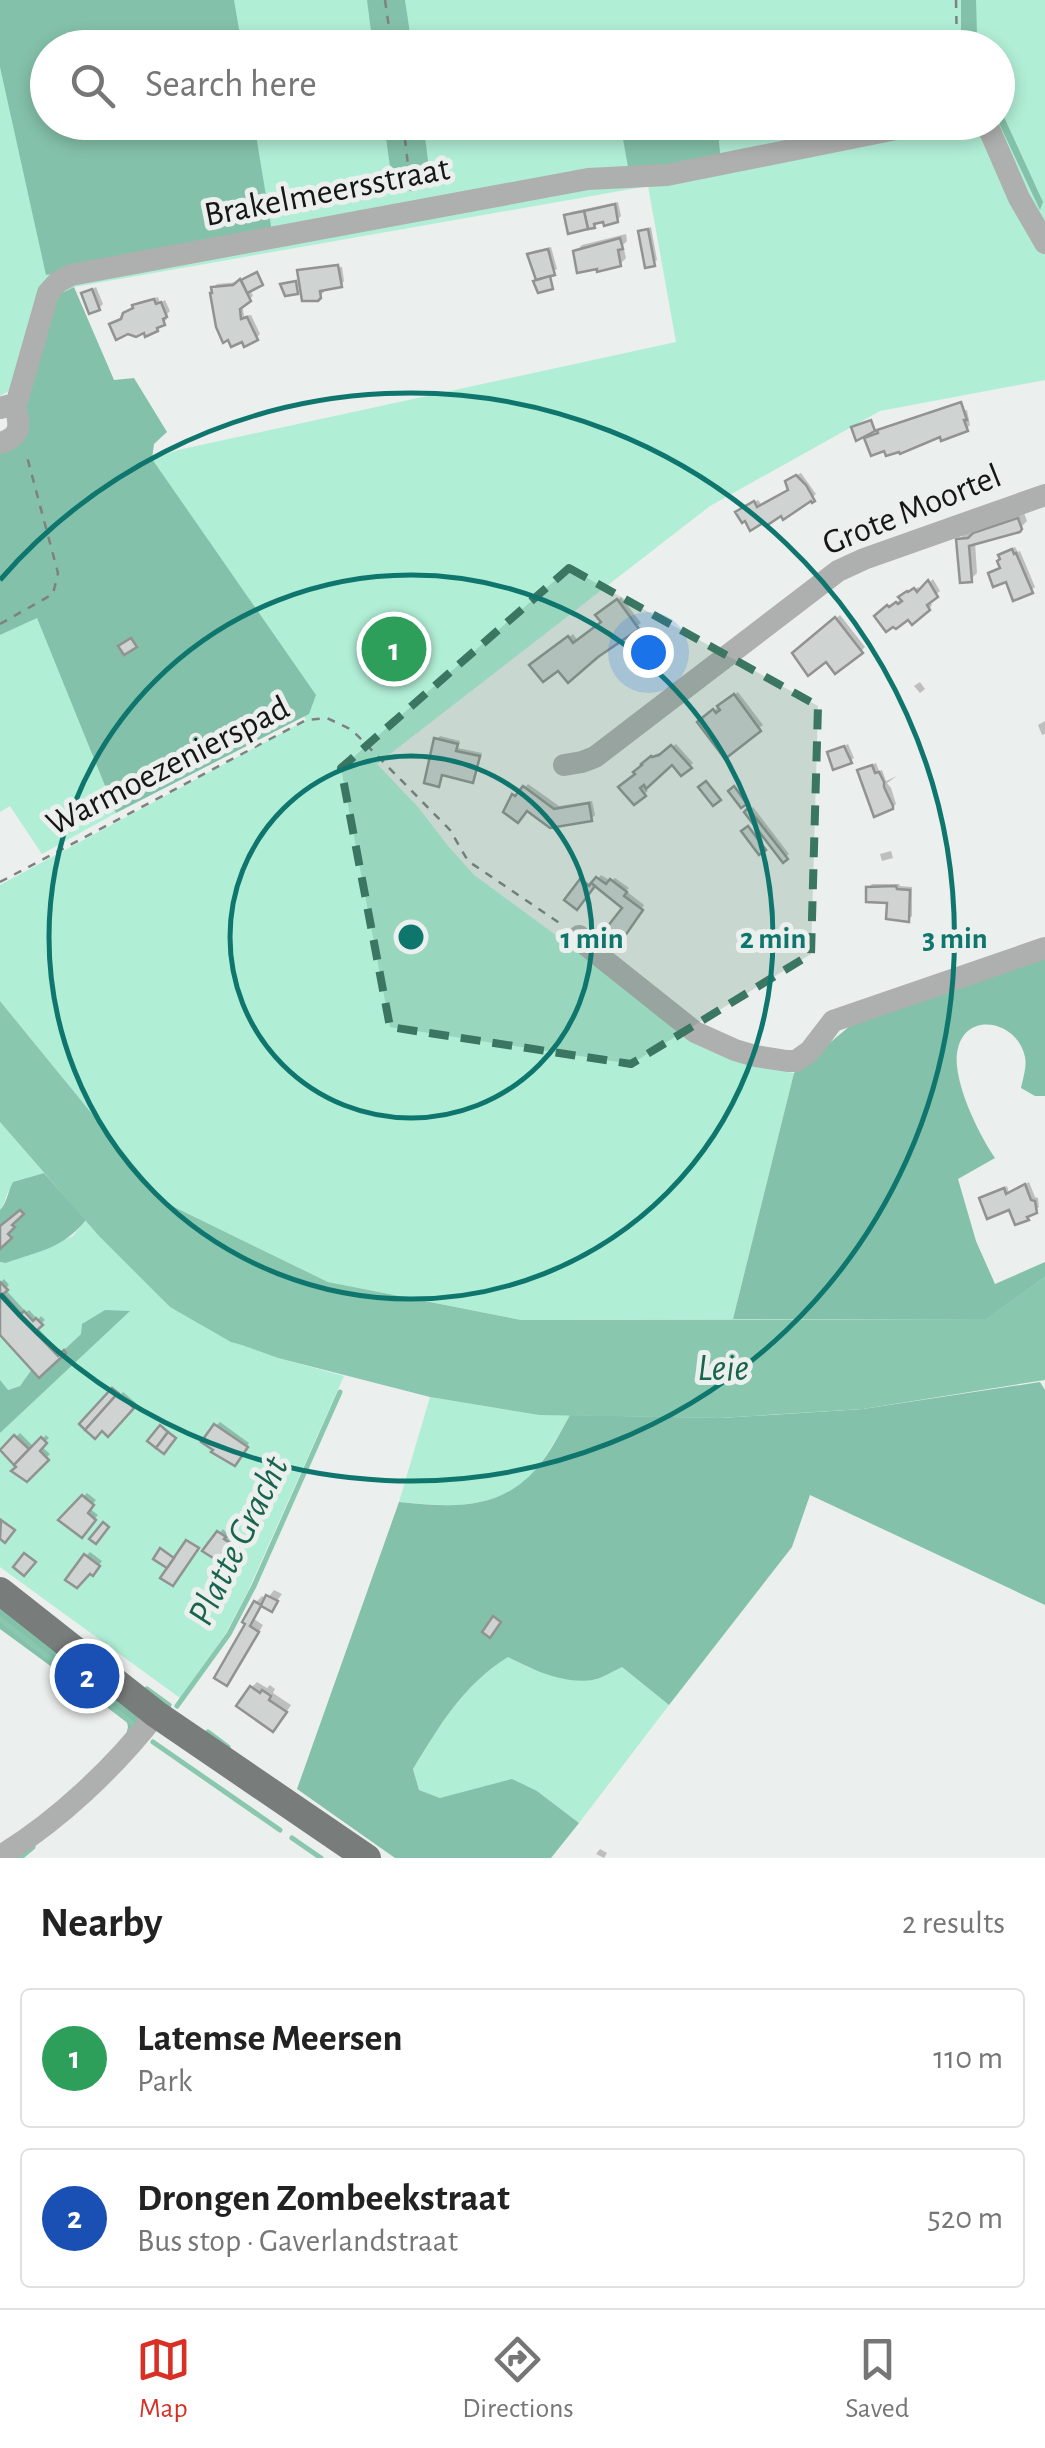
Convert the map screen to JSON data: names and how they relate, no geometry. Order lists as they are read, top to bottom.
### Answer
{
  "streets": {
    "street": ["Brakelmeersstraat", "Grote Moortel"],
    "path": ["Warmoezenierspad"]
  },
  "water": ["Leie", "Platte Gracht"],
  "page": {
    "search": "Search here",
    "pins": ["1", "2"],
    "heading": ["Nearby", "2 results"],
    "list": [
      {
        "mark": "1",
        "name": "Latemse Meersen",
        "note": "Park",
        "value": "110 m"
      },
      {
        "mark": "2",
        "name": "Drongen Zombeekstraat",
        "note": "Bus stop · Gaverlandstraat",
        "value": "520 m"
      }
    ],
    "nav": ["Map", "Directions", "Saved"]
  },
  "rings": ["1 min", "2 min", "3 min"]
}
